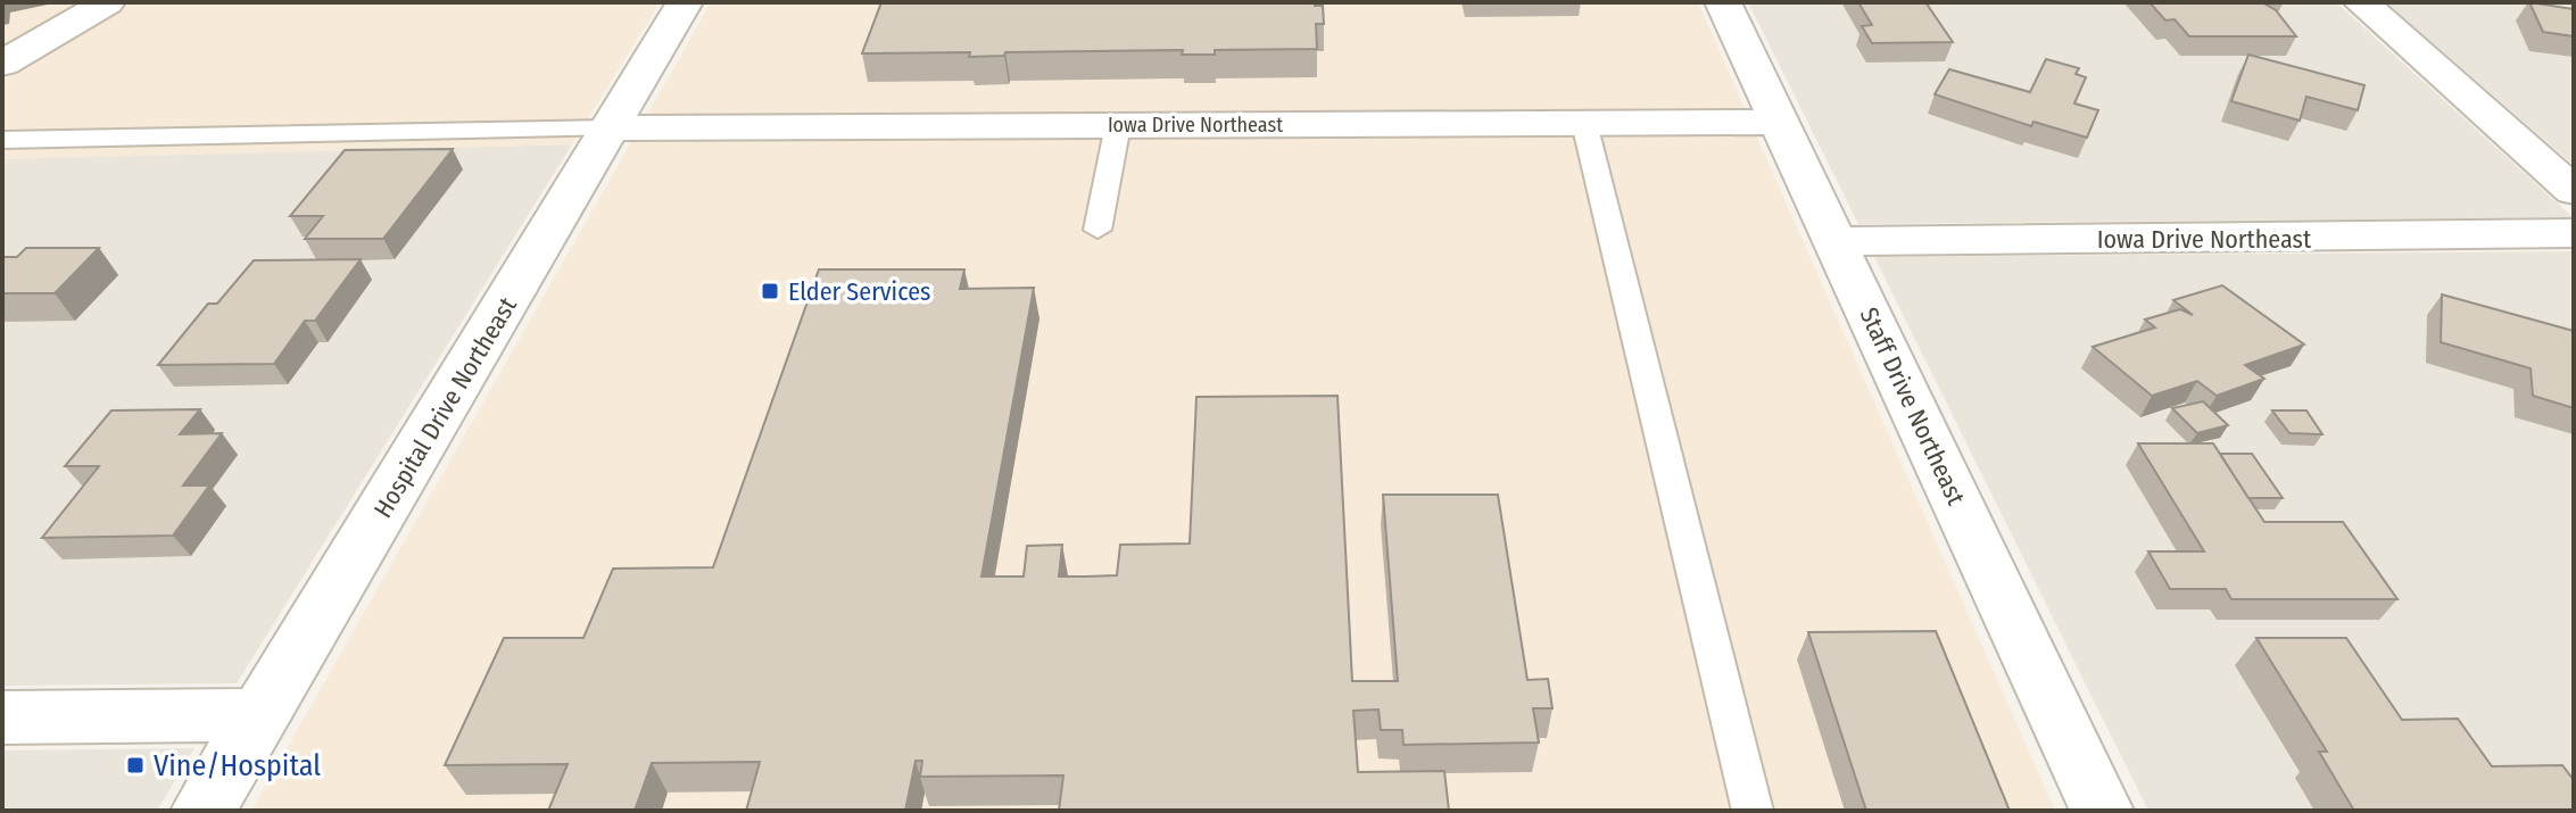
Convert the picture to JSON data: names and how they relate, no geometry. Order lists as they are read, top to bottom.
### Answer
{
  "streets": {
    "street": ["Iowa Drive Northeast", "Staff Drive Northeast", "Hospital Drive Northeast"]
  },
  "crossings": [
    ["Iowa Drive Northeast", "Staff Drive Northeast"],
    ["Iowa Drive Northeast", "Hospital Drive Northeast"]
  ],
  "places": {
    "transit": ["Elder Services", "Vine/Hospital"]
  }
}
